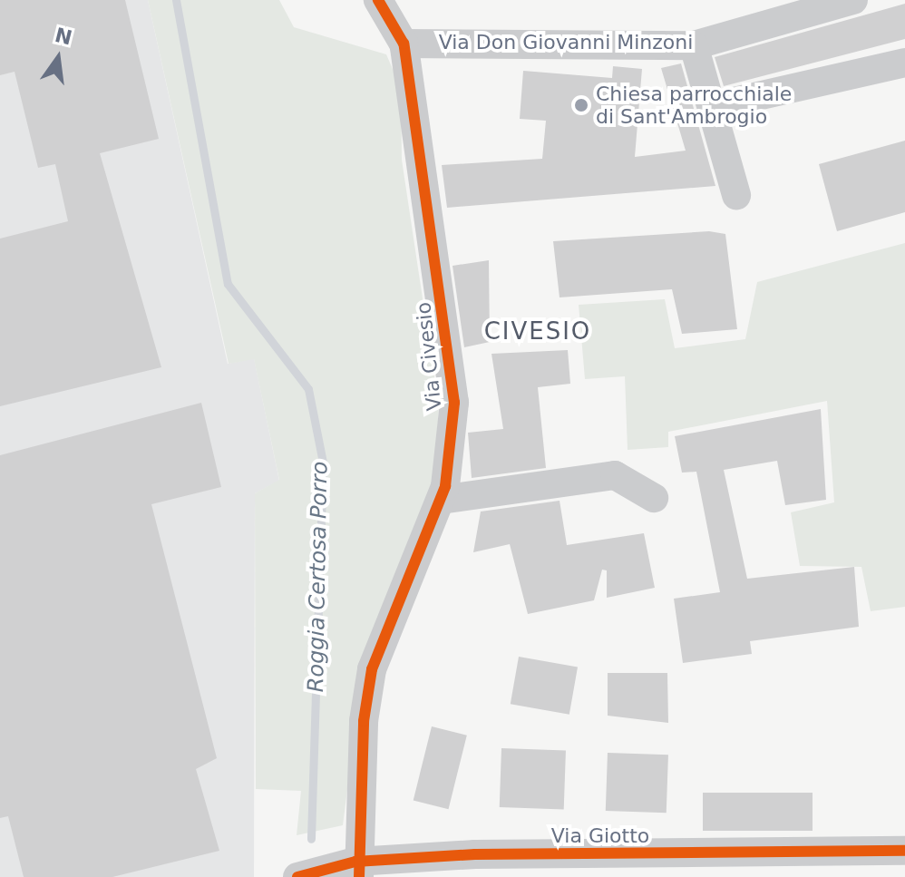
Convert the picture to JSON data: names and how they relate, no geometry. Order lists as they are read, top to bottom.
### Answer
{
  "streets": {
    "street": ["Via Don Giovanni Minzoni", "Via Civesio", "Via Giotto"]
  },
  "crossings": [
    ["Via Don Giovanni Minzoni", "Via Civesio"],
    ["Via Civesio", "Via Giotto"]
  ],
  "districts": ["CIVESIO"],
  "water": ["Roggia Certosa Porro"],
  "places": ["Chiesa parrocchiale di Sant'Ambrogio"],
  "north": "top"
}
